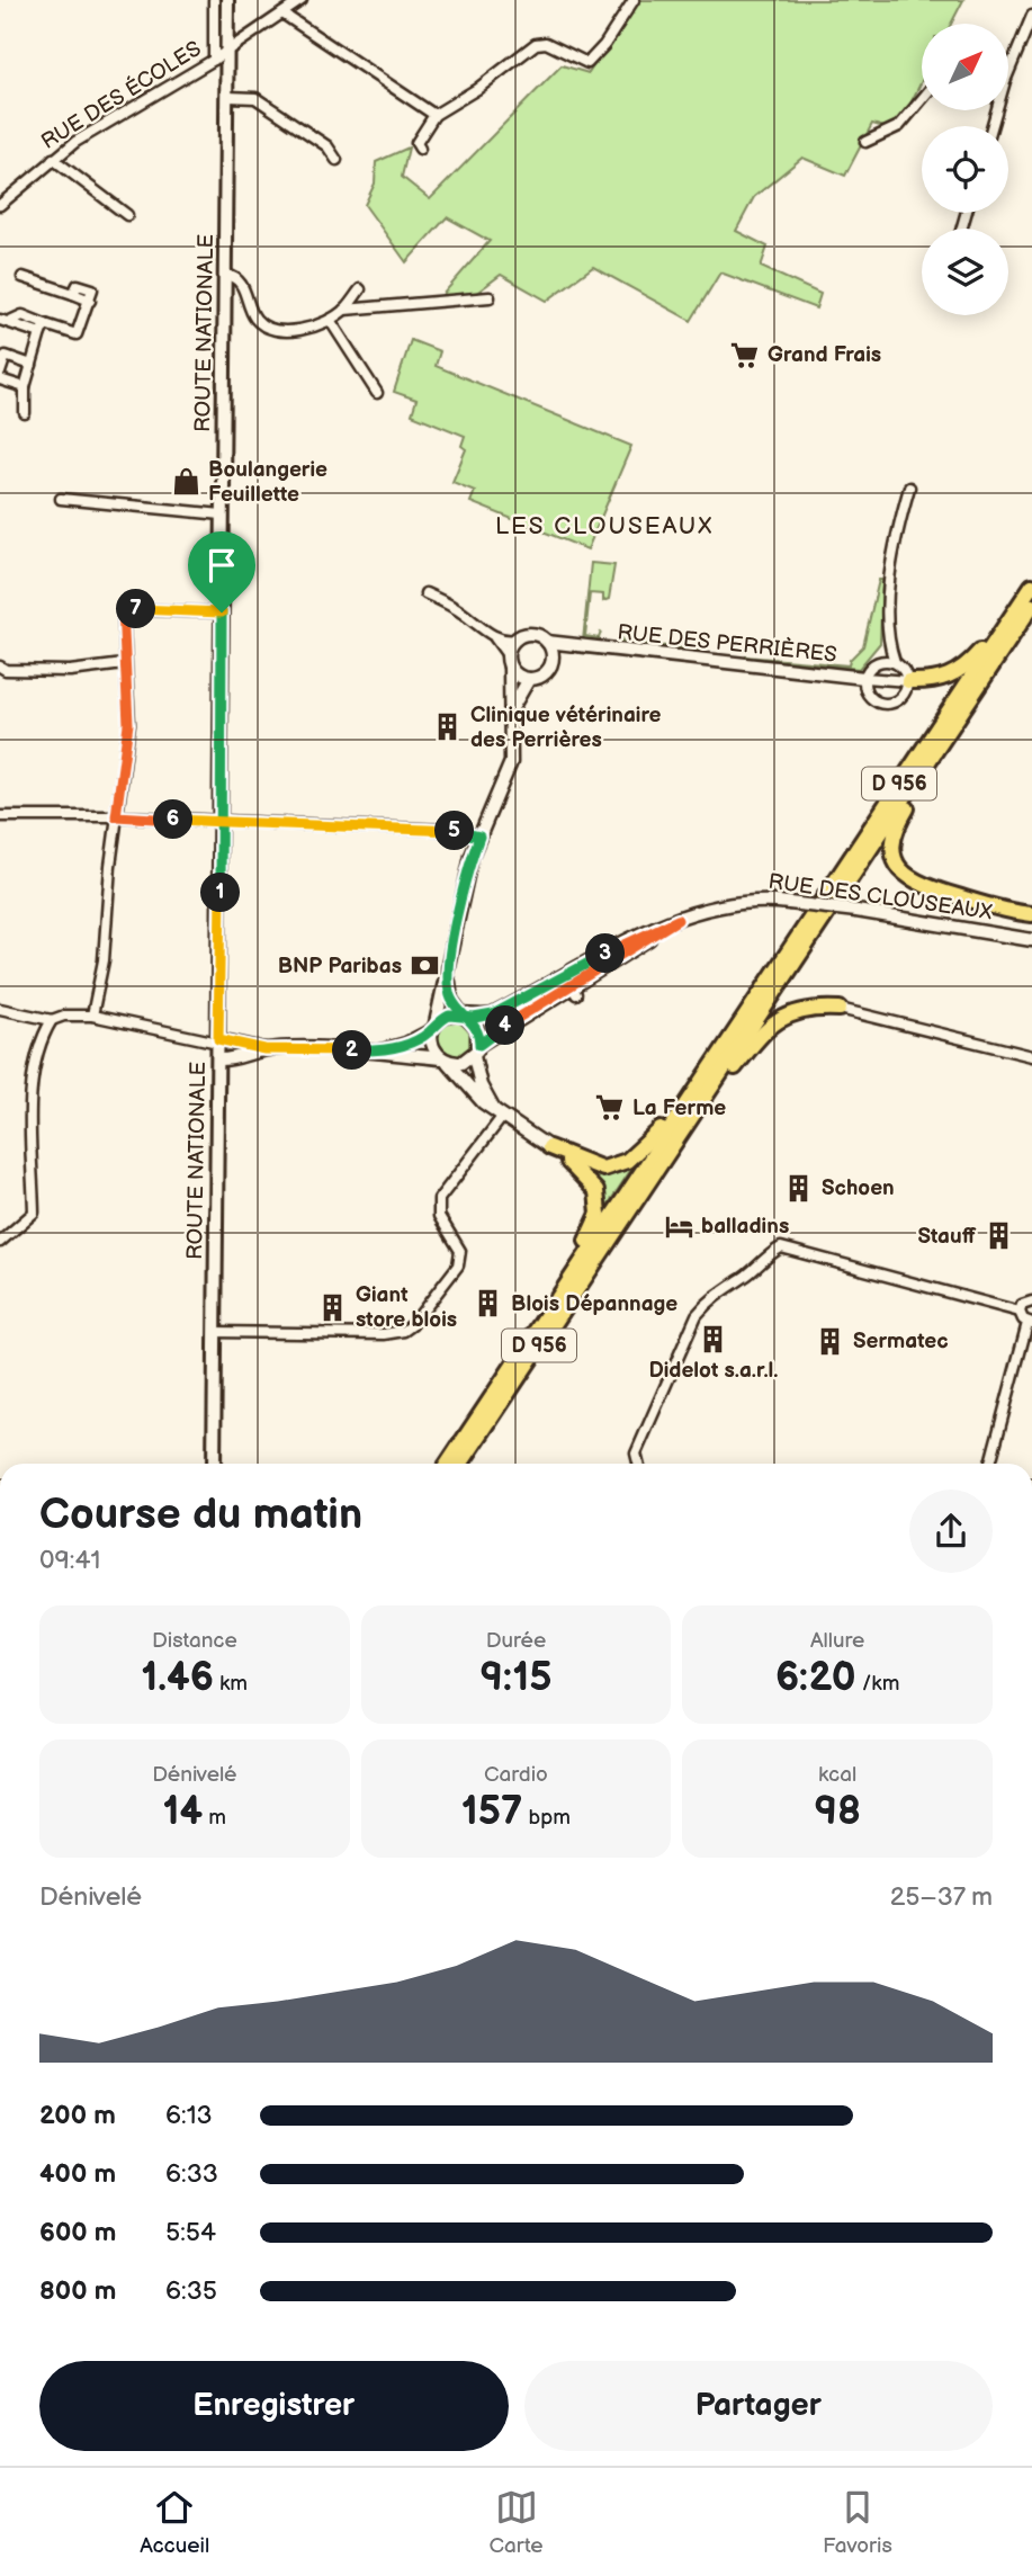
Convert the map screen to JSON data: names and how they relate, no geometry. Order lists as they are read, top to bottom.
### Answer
{
  "streets": {
    "highway": ["D 956"],
    "main road": ["ROUTE NATIONALE"],
    "street": ["RUE DES ÉCOLES", "RUE DES PERRIÈRES", "RUE DES CLOUSEAUX"]
  },
  "crossings": [
    ["RUE DES ÉCOLES", "ROUTE NATIONALE"]
  ],
  "districts": ["LES CLOUSEAUX"],
  "places": {
    "supermarket": ["Grand Frais", "La Ferme"],
    "shop": ["Boulangerie Feuillette"],
    "building": [
      "Clinique vétérinaire des Perrières",
      "Schoen",
      "Stauff",
      "Blois Dépannage",
      "Giant store blois",
      "Didelot s.a.r.l.",
      "Sermatec"
    ],
    "bank": ["BNP Paribas"],
    "hotel": ["balladins"]
  },
  "north": "top right",
  "page": {
    "pins": [
      "7",
      "6",
      "5",
      "1",
      "3",
      "4",
      "2"
    ],
    "heading": ["Course du matin", "09:41"],
    "stats": [
      ["Distance", "1.46 km"],
      ["Durée", "9:15"],
      ["Allure", "6:20 /km"],
      ["Dénivelé", "14 m"],
      ["Cardio", "157 bpm"],
      ["kcal", "98"]
    ],
    "chart": ["Dénivelé", "25–37 m"],
    "list": [
      {
        "name": "200 m",
        "note": "6:13"
      },
      {
        "name": "400 m",
        "note": "6:33"
      },
      {
        "name": "600 m",
        "note": "5:54"
      },
      {
        "name": "800 m",
        "note": "6:35"
      }
    ],
    "buttons": ["Enregistrer", "Partager"],
    "tabs": ["Accueil", "Carte", "Favoris"]
  }
}
